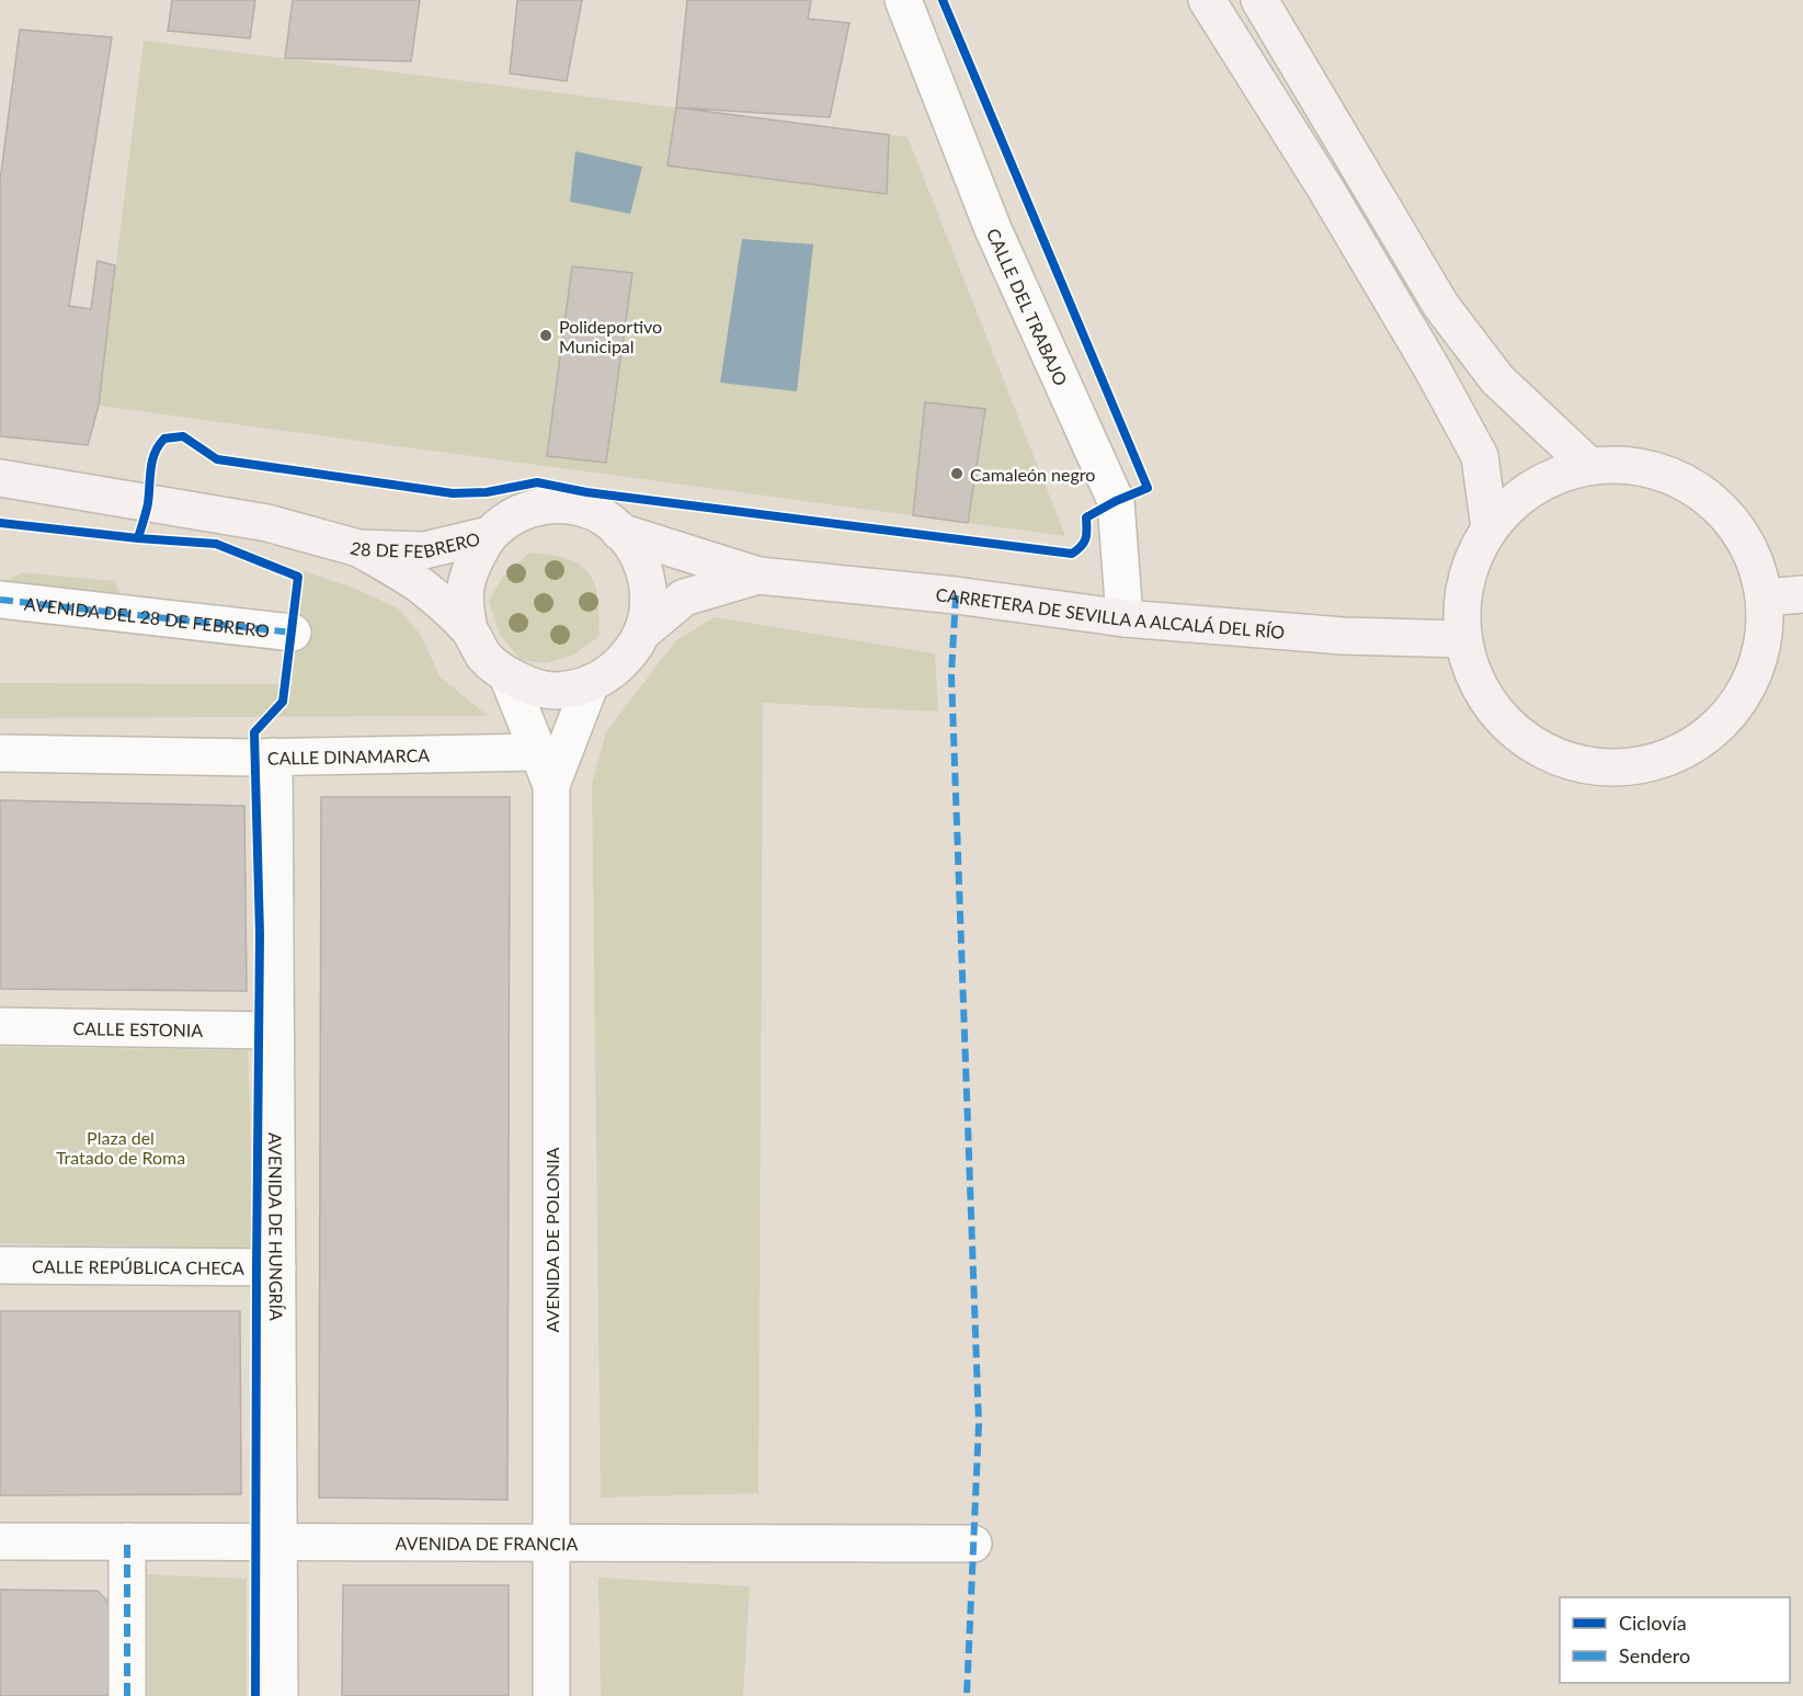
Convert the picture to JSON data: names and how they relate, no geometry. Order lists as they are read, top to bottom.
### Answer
{
  "streets": {
    "main road": ["28 DE FEBRERO", "CARRETERA DE SEVILLA A ALCALÁ DEL RÍO"],
    "street": [
      "CALLE DEL TRABAJO",
      "AVENIDA DEL 28 DE FEBRERO",
      "CALLE DINAMARCA",
      "CALLE ESTONIA",
      "AVENIDA DE HUNGRÍA",
      "AVENIDA DE POLONIA",
      "CALLE REPÚBLICA CHECA",
      "AVENIDA DE FRANCIA"
    ]
  },
  "crossings": [
    ["CALLE DEL TRABAJO", "CARRETERA DE SEVILLA A ALCALÁ DEL RÍO"],
    ["28 DE FEBRERO", "AVENIDA DE POLONIA"],
    ["CALLE DINAMARCA", "AVENIDA DE HUNGRÍA"],
    ["CALLE DINAMARCA", "AVENIDA DE POLONIA"],
    ["CALLE ESTONIA", "AVENIDA DE HUNGRÍA"],
    ["AVENIDA DE HUNGRÍA", "CALLE REPÚBLICA CHECA"],
    ["AVENIDA DE HUNGRÍA", "AVENIDA DE FRANCIA"],
    ["AVENIDA DE POLONIA", "AVENIDA DE FRANCIA"]
  ],
  "parks": ["Plaza del Tratado de Roma"],
  "places": ["Polideportivo Municipal", "Camaleón negro"],
  "legend": ["Ciclovía", "Sendero"]
}
